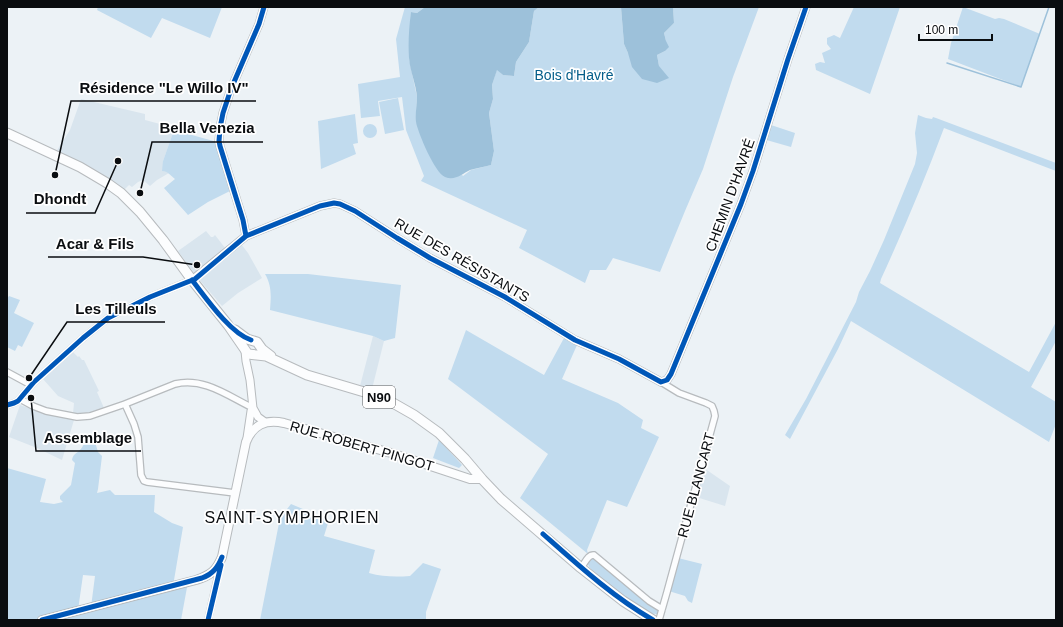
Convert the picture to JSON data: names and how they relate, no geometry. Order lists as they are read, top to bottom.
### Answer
{
  "streets": {
    "main road": ["N90", "RUE ROBERT PINGOT"],
    "street": ["CHEMIN D'HAVRÉ", "RUE DES RÉSISTANTS", "RUE BLANCART"]
  },
  "crossings": [
    ["CHEMIN D'HAVRÉ", "RUE DES RÉSISTANTS"],
    ["CHEMIN D'HAVRÉ", "RUE BLANCART"],
    ["RUE DES RÉSISTANTS", "N90"],
    ["RUE DES RÉSISTANTS", "RUE BLANCART"],
    ["N90", "RUE ROBERT PINGOT"]
  ],
  "districts": ["SAINT-SYMPHORIEN"],
  "parks": ["Bois d'Havré"],
  "places": [
    "Dhondt",
    "Résidence \"Le Willo IV\"",
    "Bella Venezia",
    "Acar & Fils",
    "Les Tilleuls",
    "Assemblage"
  ],
  "scale_bar": "100 m"
}
